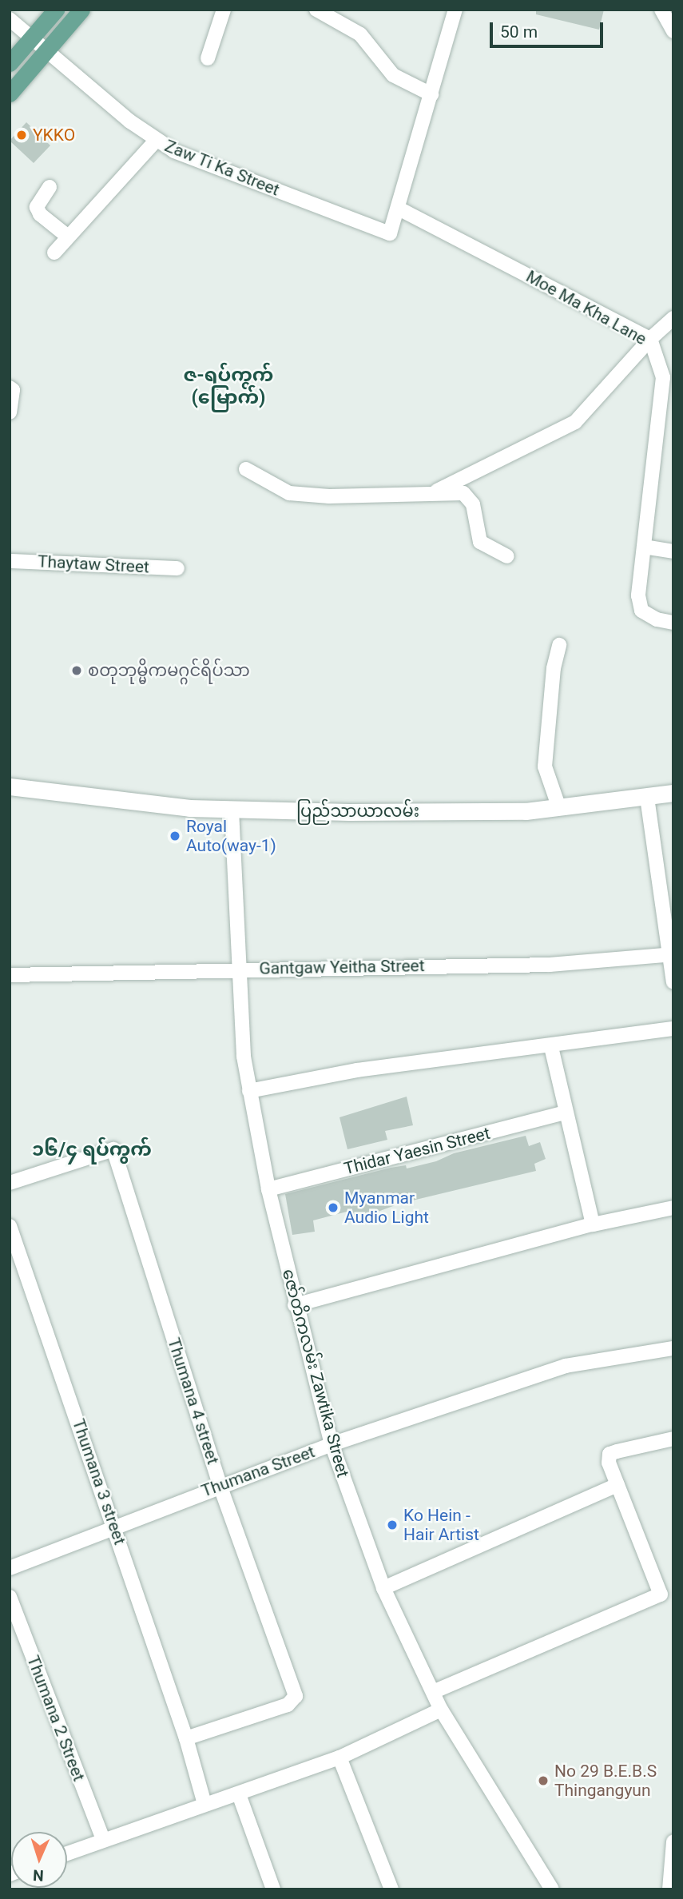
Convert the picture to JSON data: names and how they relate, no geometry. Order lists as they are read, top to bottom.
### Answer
{
  "streets": {
    "street": [
      "Zaw Ti Ka Street",
      "Moe Ma Kha Lane",
      "Thaytaw Street",
      "ပြည်သာယာလမ်း",
      "Gantgaw Yeitha Street",
      "Thidar Yaesin Street",
      "ဇော်တိကလမ်း Zawtika Street",
      "Thumana 4 street",
      "Thumana Street",
      "Thumana 3 street",
      "Thumana 2 Street"
    ]
  },
  "crossings": [
    ["Zaw Ti Ka Street", "Moe Ma Kha Lane"],
    ["ပြည်သာယာလမ်း", "ဇော်တိကလမ်း Zawtika Street"],
    ["Gantgaw Yeitha Street", "ဇော်တိကလမ်း Zawtika Street"],
    ["Thidar Yaesin Street", "ဇော်တိကလမ်း Zawtika Street"],
    ["ဇော်တိကလမ်း Zawtika Street", "Thumana Street"],
    ["Thumana 4 street", "Thumana Street"],
    ["Thumana 4 street", "Thumana 3 street"],
    ["Thumana Street", "Thumana 3 street"]
  ],
  "districts": ["ဇ-ရပ်ကွက် (မြောက်)", "၁၆/၄ ရပ်ကွက်"],
  "places": [
    "YKKO",
    "စတုဘုမ္မိကမဂ္ဂင်ရိပ်သာ",
    "Royal Auto(way-1)",
    "Myanmar Audio Light",
    "Ko Hein - Hair Artist",
    "No 29 B.E.B.S Thingangyun"
  ],
  "scale_bar": "50 m",
  "north": "bottom"
}
